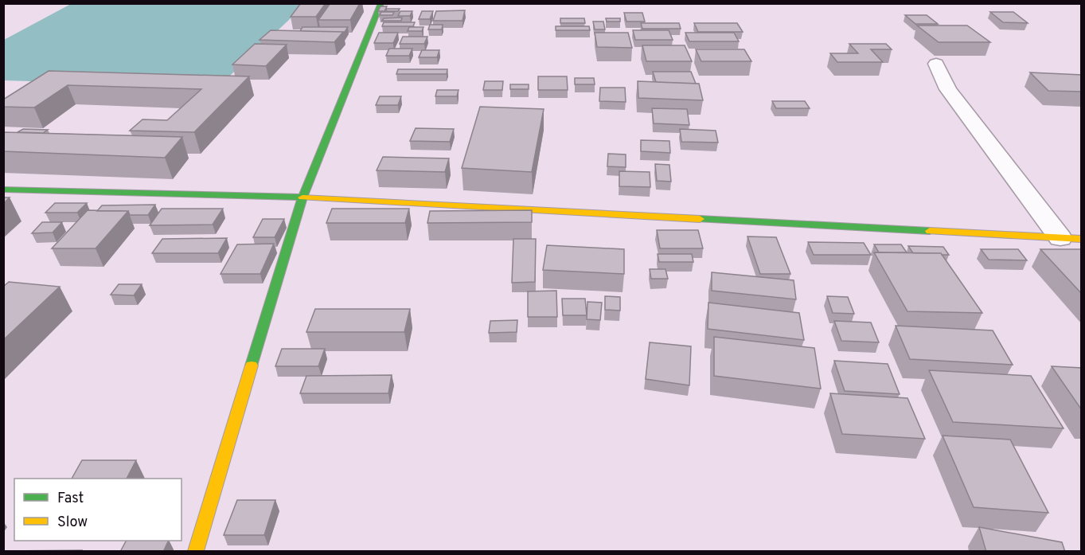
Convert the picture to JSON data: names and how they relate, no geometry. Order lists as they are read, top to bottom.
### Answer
{
  "legend": ["Fast", "Slow"]
}
